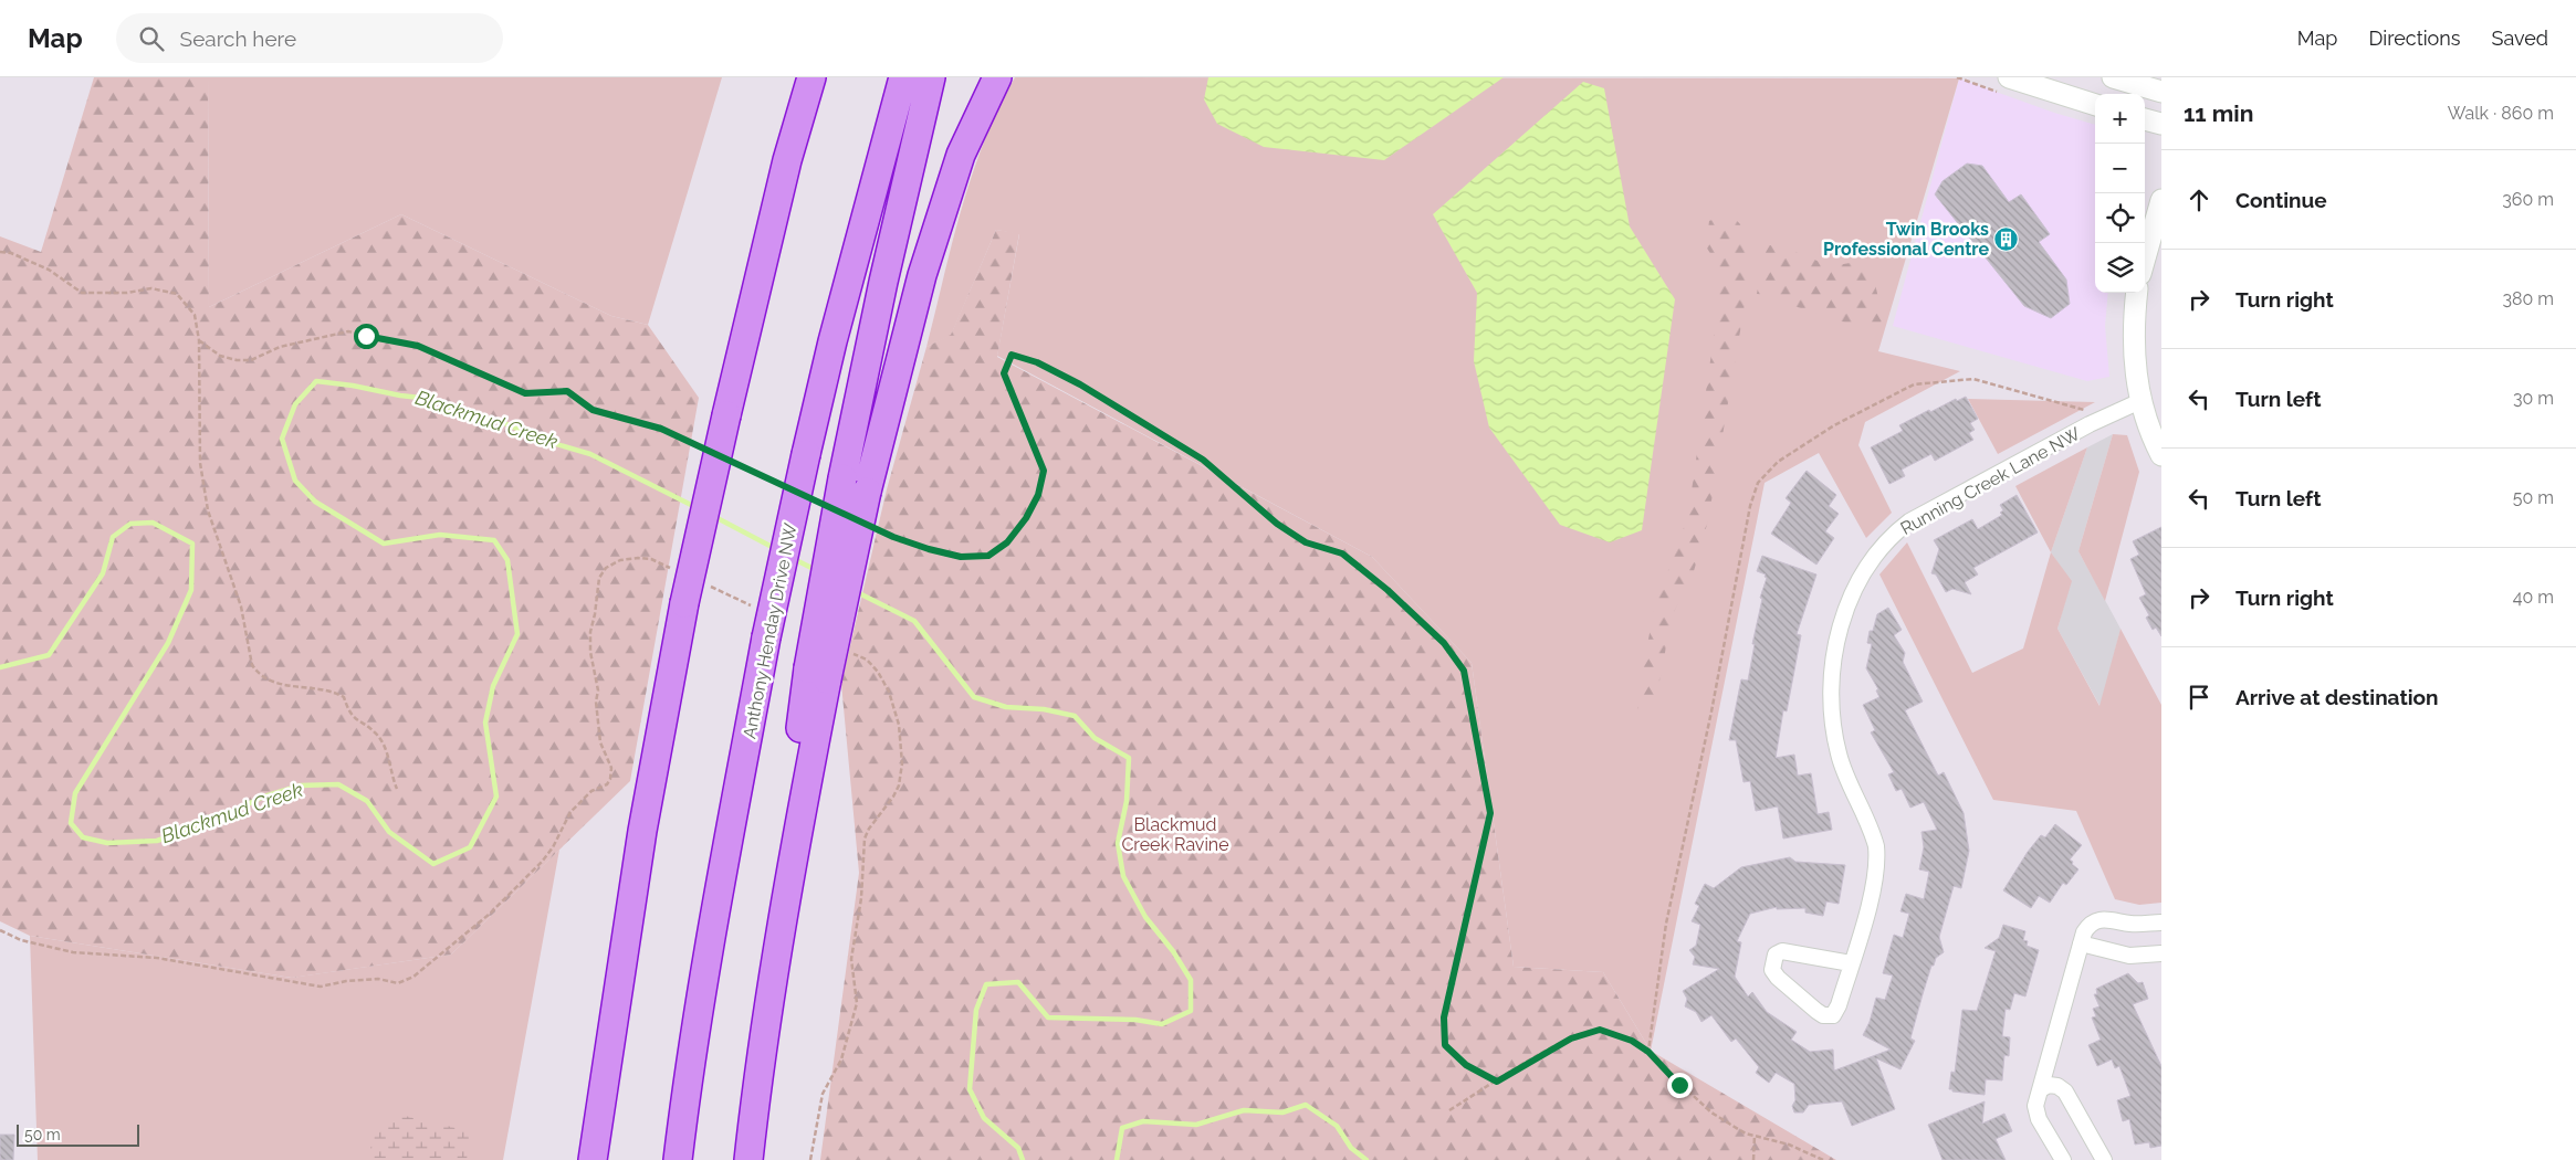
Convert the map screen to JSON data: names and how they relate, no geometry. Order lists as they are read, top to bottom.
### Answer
{
  "streets": {
    "highway": ["Anthony Henday Drive NW"],
    "street": ["Running Creek Lane NW"]
  },
  "water": ["Blackmud Creek"],
  "parks": ["Blackmud Creek Ravine"],
  "places": {
    "building": ["Twin Brooks Professional Centre"]
  },
  "scale_bar": "50 m",
  "page": {
    "header": "Map",
    "search": "Search here",
    "nav": ["Map", "Directions", "Saved"],
    "heading": ["11 min", "Walk · 860 m"],
    "map_buttons": ["+", "−"],
    "list": [
      ["Continue", "360 m"],
      ["Turn right", "380 m"],
      ["Turn left", "30 m"],
      ["Turn left", "50 m"],
      ["Turn right", "40 m"],
      "Arrive at destination"
    ],
    "scale": "50 m"
  }
}
